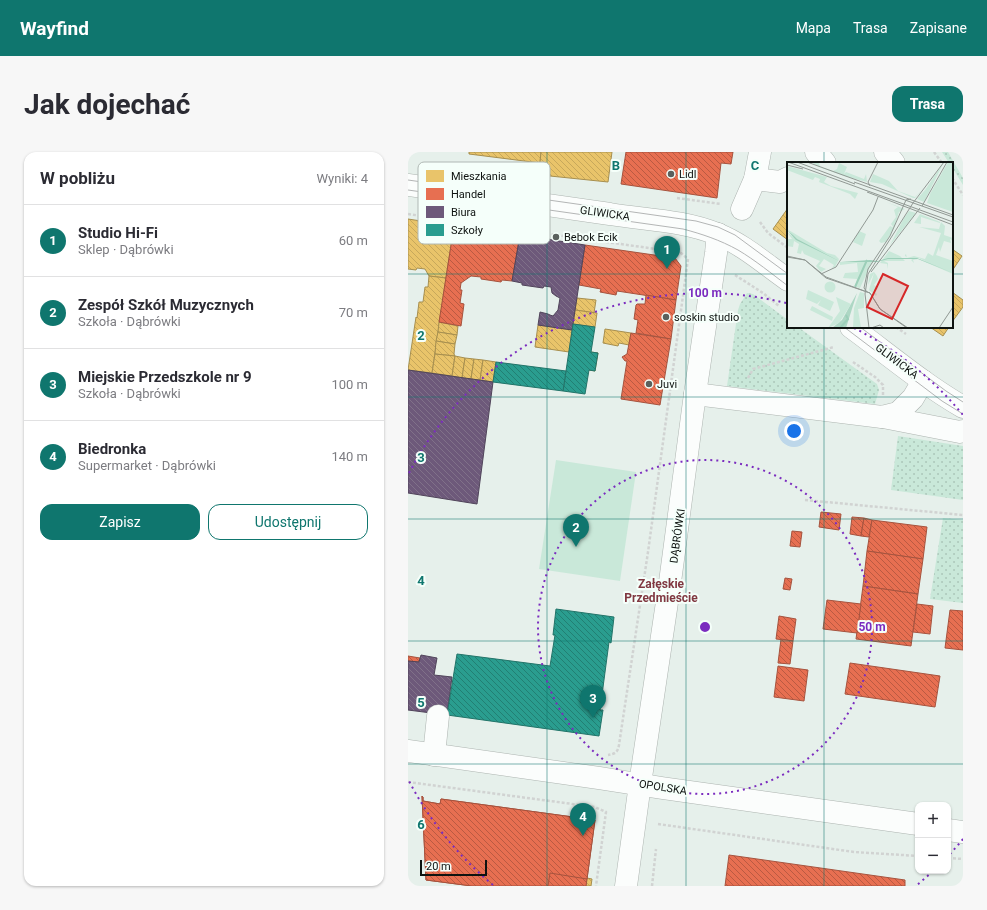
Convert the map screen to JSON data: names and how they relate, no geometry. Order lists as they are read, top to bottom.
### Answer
{
  "streets": {
    "street": ["GLIWICKA", "DĄBRÓWKI", "OPOLSKA"]
  },
  "crossings": [
    ["GLIWICKA", "DĄBRÓWKI"],
    ["DĄBRÓWKI", "OPOLSKA"]
  ],
  "districts": ["Załęskie Przedmieście"],
  "places": [
    "Lidl",
    "Bebok Ecik",
    "soskin studio",
    "Juvi"
  ],
  "legend": [
    "Mieszkania",
    "Handel",
    "Biura",
    "Szkoły"
  ],
  "scale_bar": "20 m",
  "page": {
    "header": "Wayfind",
    "nav": ["Mapa", "Trasa", "Zapisane"],
    "buttons": [
      "Trasa",
      ["Zapisz", "Udostępnij"]
    ],
    "title": "Jak dojechać",
    "heading": ["W pobliżu", "Wyniki: 4"],
    "list": [
      {
        "mark": "1",
        "name": "Studio Hi-Fi",
        "note": "Sklep · Dąbrówki",
        "value": "60 m"
      },
      {
        "mark": "2",
        "name": "Zespół Szkół Muzycznych",
        "note": "Szkoła · Dąbrówki",
        "value": "70 m"
      },
      {
        "mark": "3",
        "name": "Miejskie Przedszkole nr 9",
        "note": "Szkoła · Dąbrówki",
        "value": "100 m"
      },
      {
        "mark": "4",
        "name": "Biedronka",
        "note": "Supermarket · Dąbrówki",
        "value": "140 m"
      }
    ],
    "pins": [
      "1",
      "2",
      "3",
      "4"
    ],
    "map_buttons": ["+", "−"],
    "scale": "20 m"
  },
  "grid": {
    "columns": ["B", "C"],
    "rows": [
      "2",
      "3",
      "4",
      "5",
      "6"
    ]
  },
  "rings": ["100 m", "50 m"]
}
